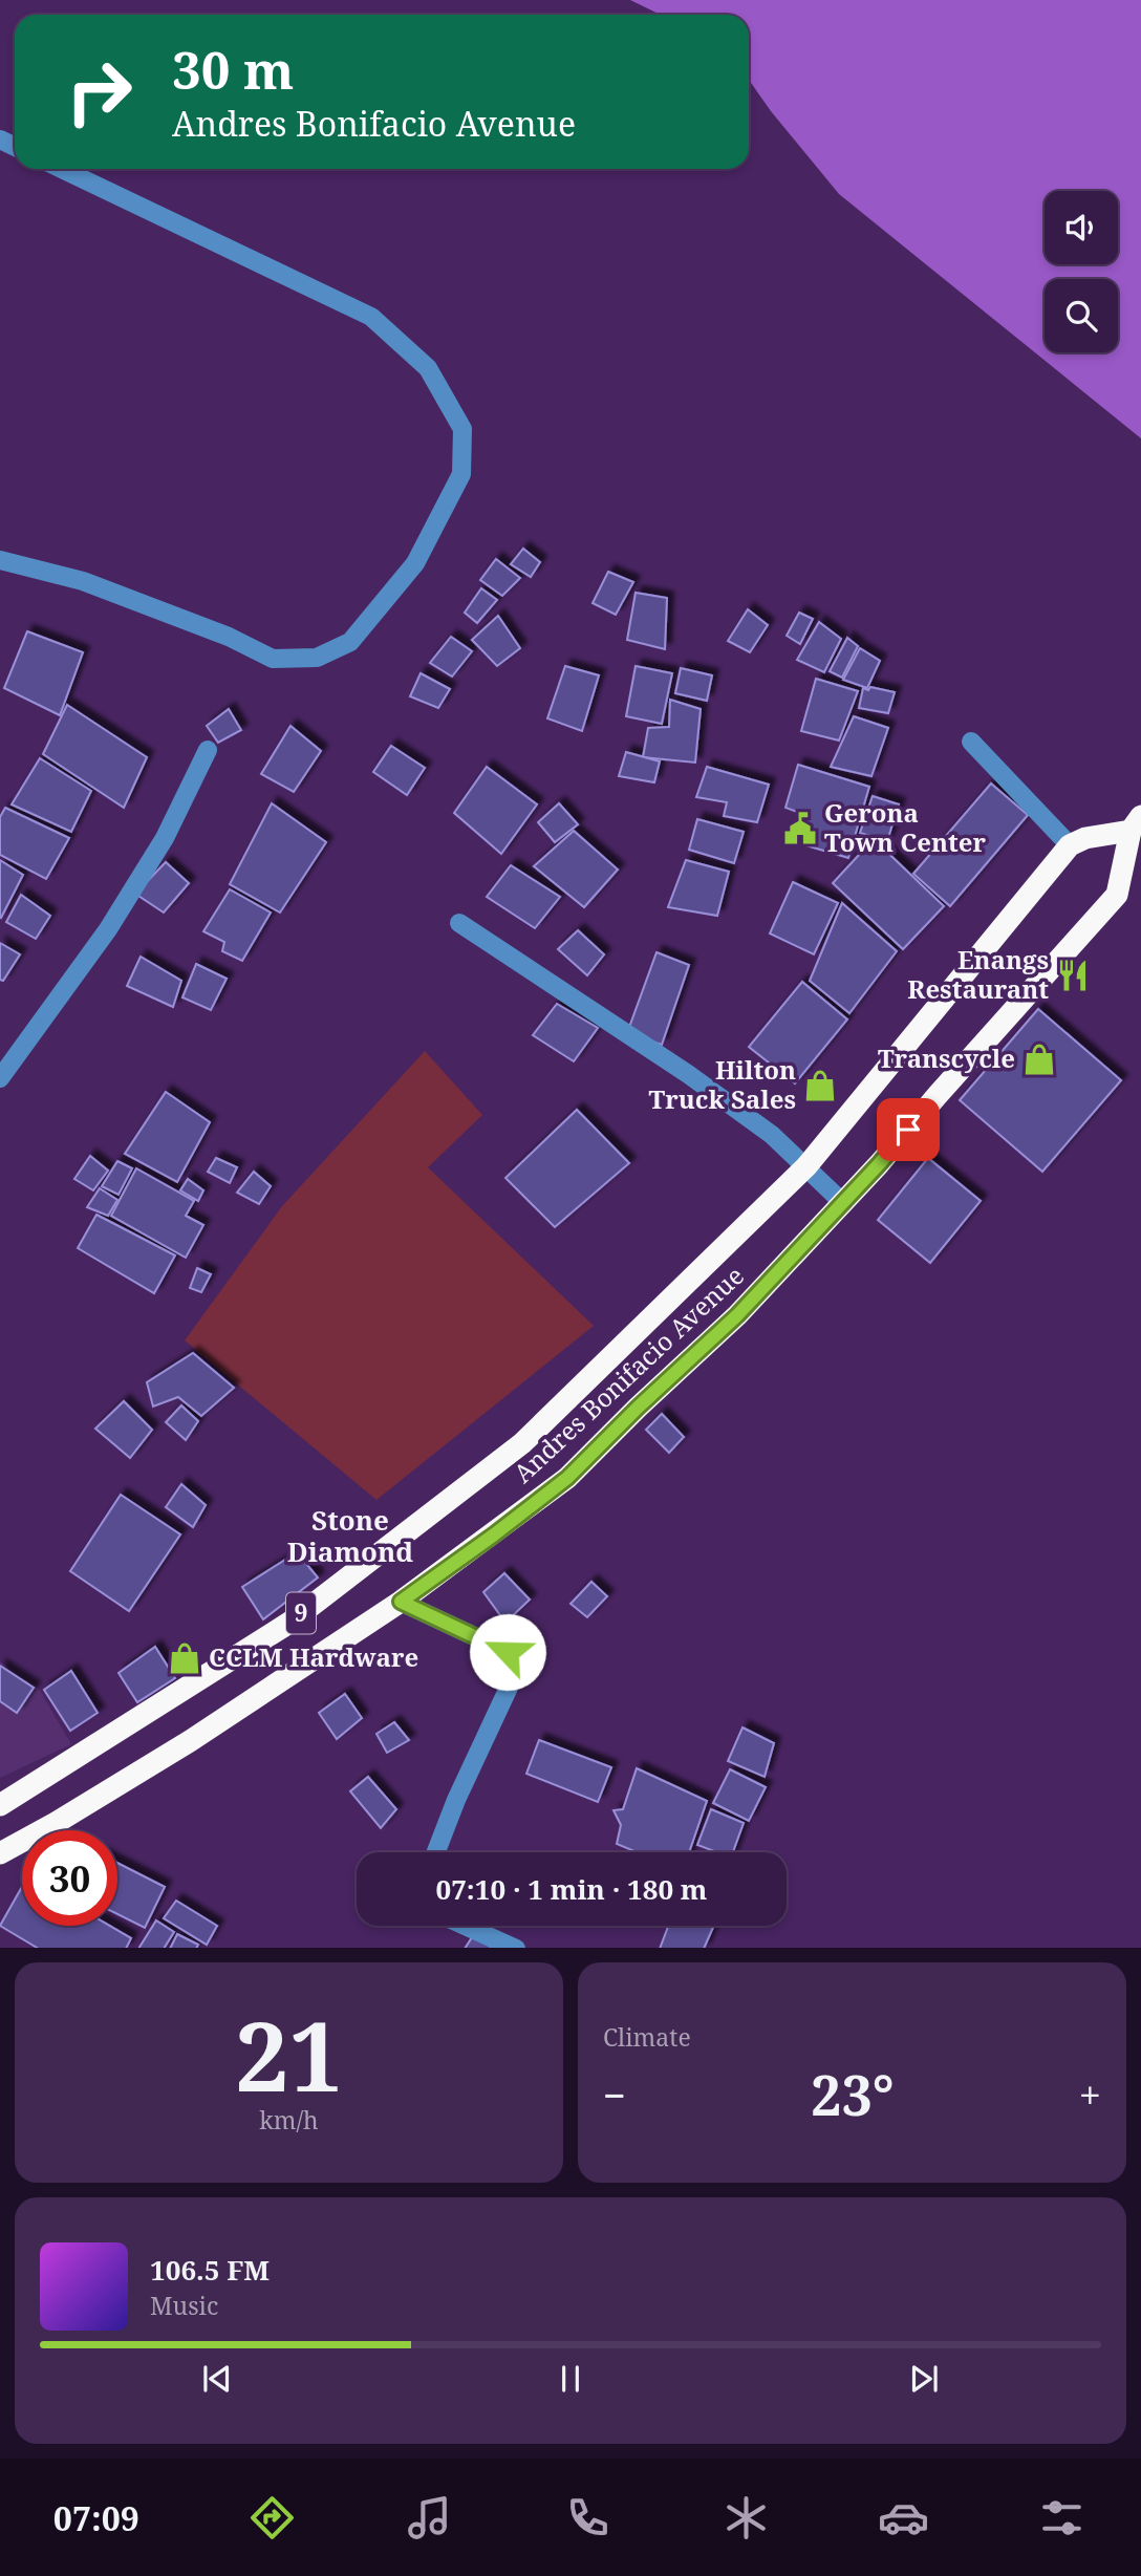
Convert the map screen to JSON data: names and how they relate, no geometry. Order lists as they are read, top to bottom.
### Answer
{
  "streets": {
    "highway": ["Andres Bonifacio Avenue", "9"]
  },
  "districts": ["Stone Diamond"],
  "places": {
    "public building": ["Gerona Town Center"],
    "restaurant": ["Enangs Restaurant"],
    "shop": ["Transcycle", "Hilton Truck Sales", "CCLM Hardware"]
  },
  "page": {
    "turn": ["30 m", "Andres Bonifacio Avenue"],
    "limit": "30",
    "trip": "07:10 · 1 min · 180 m",
    "tile": [
      ["21", "km/h"],
      "Climate"
    ],
    "heat": ["−", "23°", "+"],
    "song": ["106.5 FM", "Music"],
    "tabs": "07:09"
  }
}
